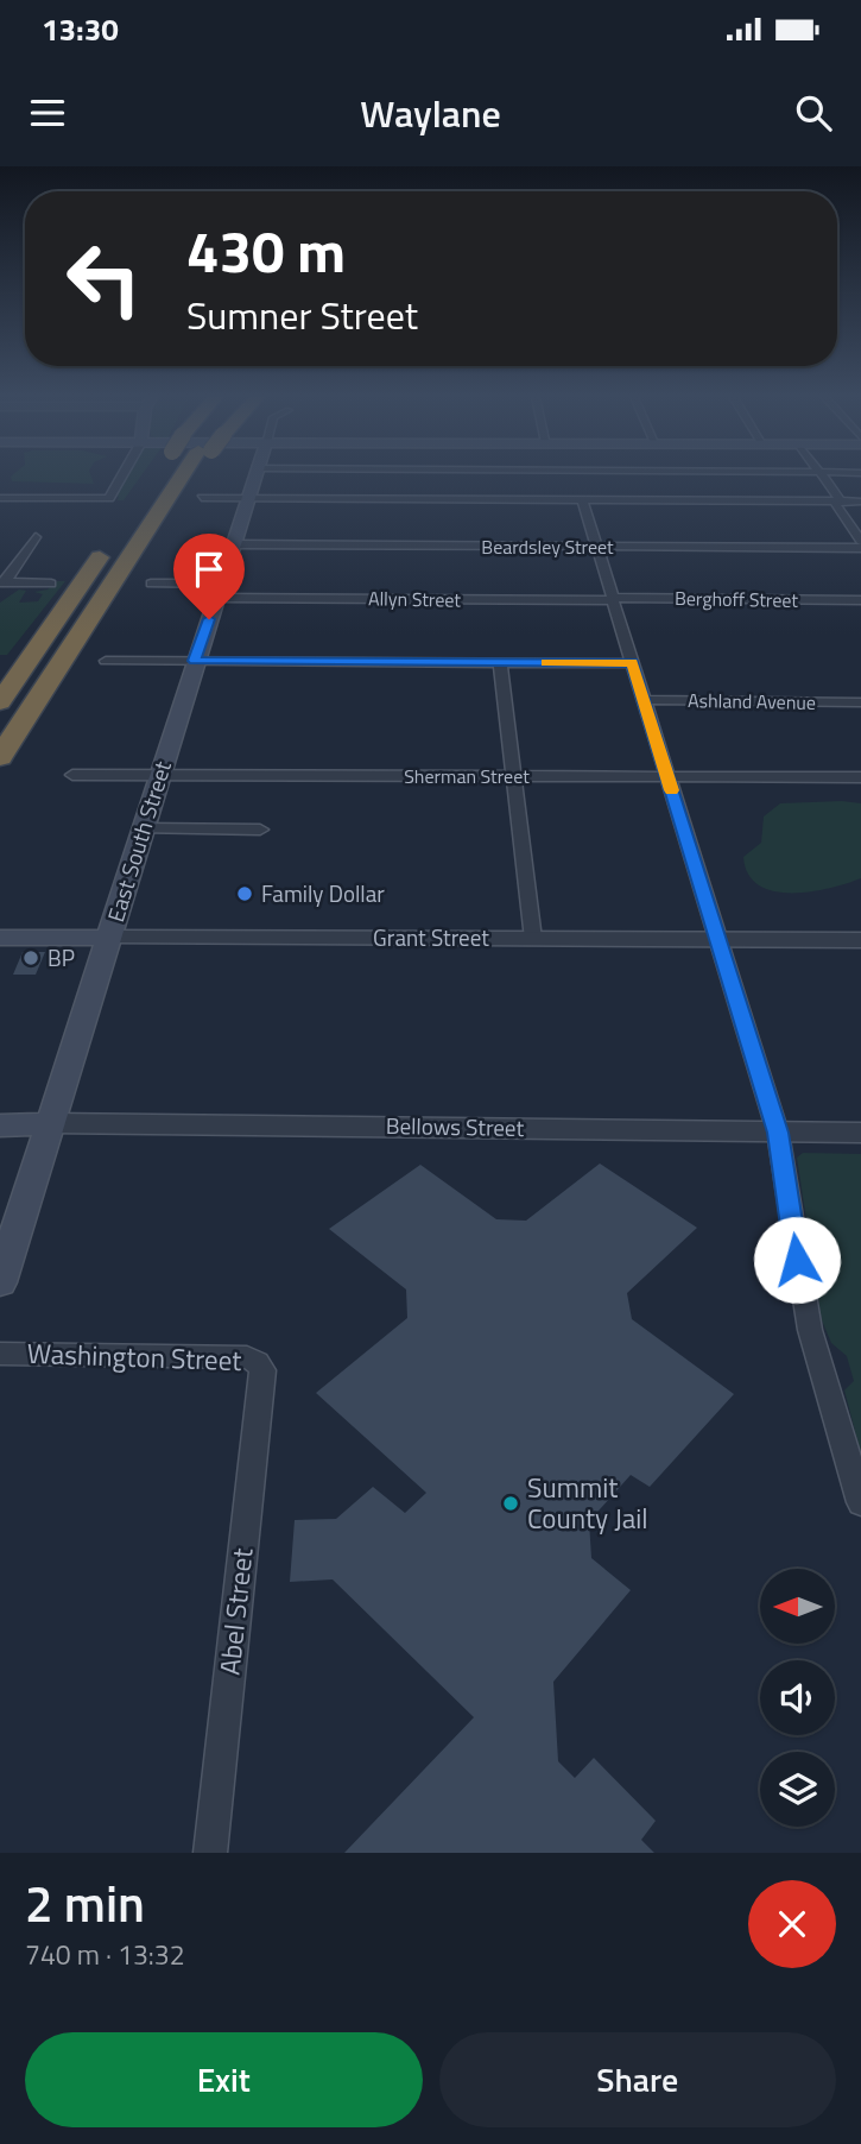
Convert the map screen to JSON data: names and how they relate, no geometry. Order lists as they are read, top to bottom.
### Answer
{
  "streets": {
    "main road": ["East South Street", "Grant Street"],
    "street": [
      "Beardsley Street",
      "Allyn Street",
      "Berghoff Street",
      "Ashland Avenue",
      "Sherman Street",
      "Bellows Street",
      "Washington Street",
      "Abel Street"
    ]
  },
  "crossings": [
    ["Beardsley Street", "East South Street"],
    ["Allyn Street", "Berghoff Street"],
    ["Allyn Street", "East South Street"],
    ["Sherman Street", "East South Street"],
    ["East South Street", "Grant Street"],
    ["East South Street", "Bellows Street"],
    ["Washington Street", "Abel Street"]
  ],
  "places": ["Family Dollar", "BP", "Summit County Jail"],
  "north": "left",
  "page": {
    "status": "13:30",
    "header": "Waylane",
    "turn": ["430 m", "Sumner Street"],
    "heading": ["2 min", "740 m · 13:32"],
    "buttons": ["Exit", "Share"]
  }
}
